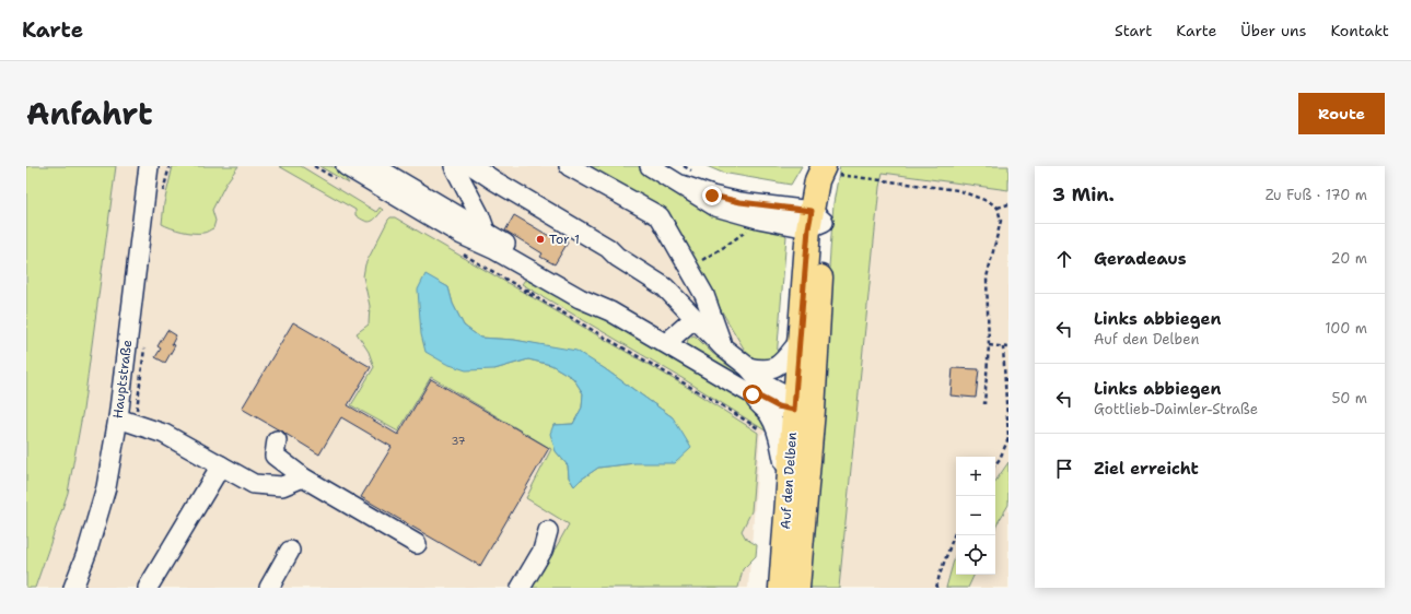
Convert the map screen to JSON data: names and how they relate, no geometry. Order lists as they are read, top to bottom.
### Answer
{
  "streets": {
    "main road": ["Auf den Delben"],
    "street": ["Hauptstraße"]
  },
  "places": ["Tor 1"],
  "house_numbers": ["37"],
  "page": {
    "header": "Karte",
    "nav": [
      "Start",
      "Karte",
      "Über uns",
      "Kontakt"
    ],
    "title": "Anfahrt",
    "buttons": "Route",
    "heading": ["3 Min.", "Zu Fuß · 170 m"],
    "list": [
      ["Geradeaus", "20 m"],
      ["Links abbiegen", "Auf den Delben", "100 m"],
      ["Links abbiegen", "Gottlieb-Daimler-Straße", "50 m"],
      "Ziel erreicht"
    ],
    "map_buttons": ["+", "−"]
  }
}
